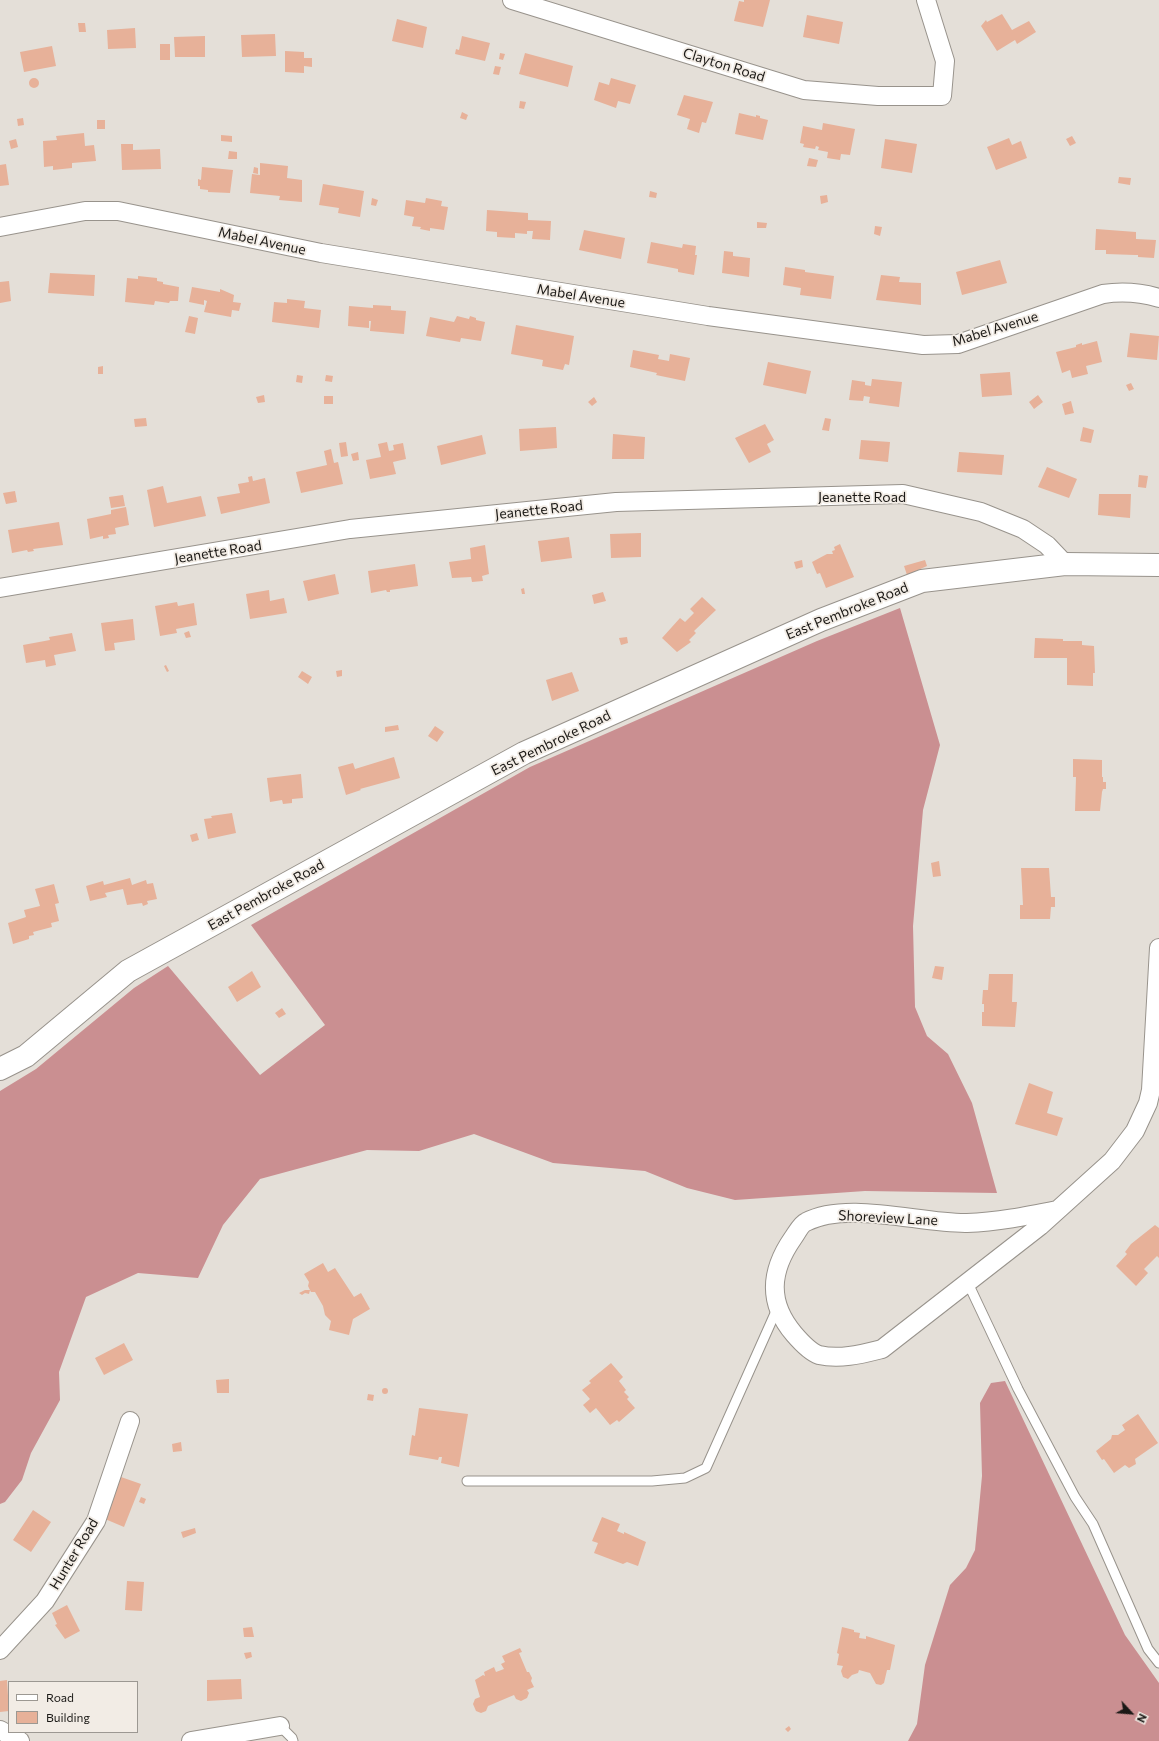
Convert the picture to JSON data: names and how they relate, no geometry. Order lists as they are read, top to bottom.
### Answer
{
  "streets": {
    "street": [
      "Clayton Road",
      "Mabel Avenue",
      "Jeanette Road",
      "East Pembroke Road",
      "Shoreview Lane",
      "Hunter Road"
    ]
  },
  "crossings": [
    ["Jeanette Road", "East Pembroke Road"]
  ],
  "legend": ["Road", "Building"],
  "north": "bottom right"
}
